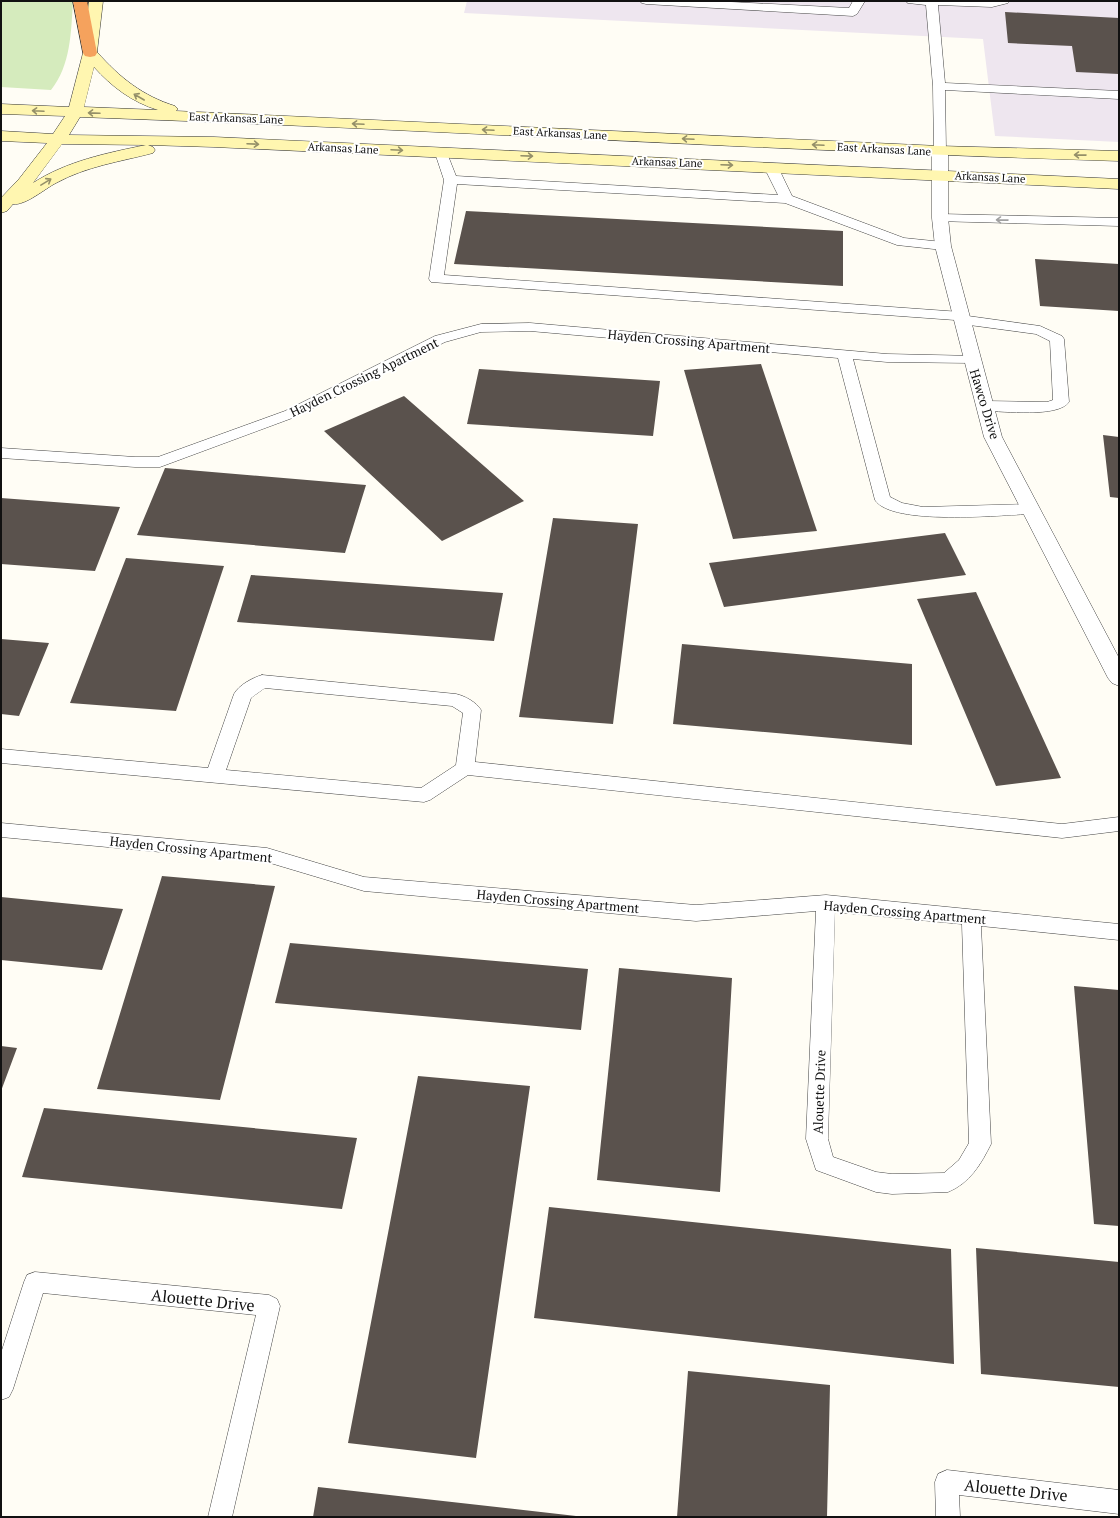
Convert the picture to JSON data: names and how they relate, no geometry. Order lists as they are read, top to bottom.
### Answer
{
  "streets": {
    "main road": ["East Arkansas Lane", "Arkansas Lane"],
    "street": ["Hawco Drive"],
    "lane": ["Hayden Crossing Apartment", "Alouette Drive"]
  },
  "crossings": [
    ["East Arkansas Lane", "Arkansas Lane"],
    ["East Arkansas Lane", "Hawco Drive"],
    ["Arkansas Lane", "Hawco Drive"],
    ["Hayden Crossing Apartment", "Hawco Drive"],
    ["Hayden Crossing Apartment", "Alouette Drive"]
  ],
  "one_way": ["Arkansas Lane"]
}
